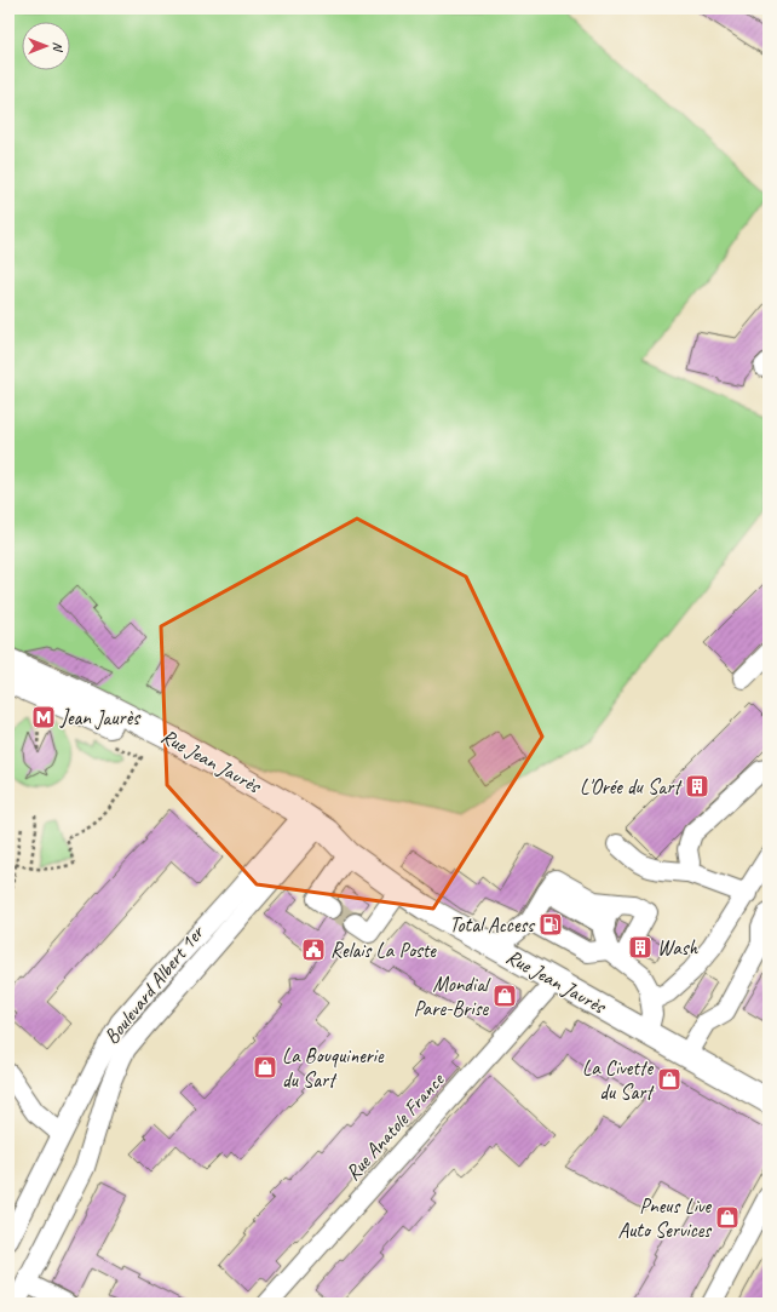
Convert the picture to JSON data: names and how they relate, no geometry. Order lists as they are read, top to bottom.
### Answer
{
  "streets": {
    "main road": ["Rue Jean Jaurès"],
    "street": ["Boulevard Albert 1er", "Rue Anatole France"]
  },
  "crossings": [
    ["Rue Jean Jaurès", "Boulevard Albert 1er"],
    ["Rue Jean Jaurès", "Rue Anatole France"]
  ],
  "places": {
    "metro station": ["Jean Jaurès"],
    "building": ["L'Orée du Sart", "Wash"],
    "fuel station": ["Total Access"],
    "public building": ["Relais La Poste"],
    "shop": [
      "Mondial Pare-Brise",
      "La Bouquinerie du Sart",
      "La Civette du Sart",
      "Pneus Live Auto Services"
    ]
  },
  "north": "right"
}
